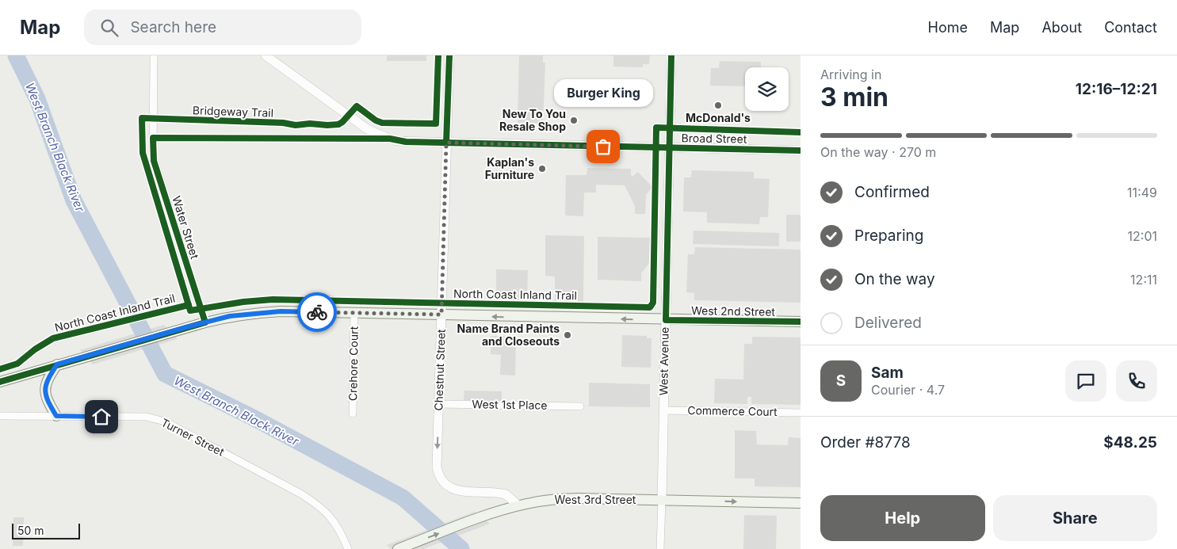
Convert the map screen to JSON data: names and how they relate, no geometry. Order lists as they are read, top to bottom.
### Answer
{
  "streets": {
    "main road": ["West 2nd Street", "West 3rd Street"],
    "street": [
      "Broad Street",
      "Water Street",
      "West Avenue",
      "Crehore Court",
      "Chestnut Street",
      "West 1st Place",
      "Commerce Court",
      "Turner Street"
    ],
    "cycle path": ["Bridgeway Trail", "North Coast Inland Trail"]
  },
  "crossings": [
    ["Broad Street", "Water Street"],
    ["Broad Street", "West Avenue"],
    ["Broad Street", "Chestnut Street"],
    ["Water Street", "West 2nd Street"],
    ["West 2nd Street", "West Avenue"],
    ["West 2nd Street", "Crehore Court"],
    ["West 2nd Street", "Chestnut Street"],
    ["West Avenue", "Commerce Court"],
    ["West Avenue", "West 3rd Street"],
    ["Chestnut Street", "West 1st Place"],
    ["Chestnut Street", "West 3rd Street"]
  ],
  "one_way": ["West 3rd Street"],
  "water": ["West Branch Black River"],
  "places": [
    "McDonald's",
    "New To You Resale Shop",
    "Burger King",
    "Kaplan's Furniture",
    "Name Brand Paints and Closeouts"
  ],
  "scale_bar": "50 m",
  "page": {
    "header": "Map",
    "search": "Search here",
    "nav": [
      "Home",
      "Map",
      "About",
      "Contact"
    ],
    "heading": ["3 min", "Arriving in", "12:16–12:21"],
    "panel": [
      "Sam",
      "Courier · 4.7",
      "Order #8778",
      "$48.25"
    ],
    "bubble": "Burger King",
    "bar": "On the way · 270 m",
    "list": [
      ["Confirmed", "11:49"],
      ["Preparing", "12:01"],
      ["On the way", "12:11"],
      "Delivered"
    ],
    "round": "S",
    "buttons": ["Help", "Share"],
    "scale": "50 m"
  }
}
